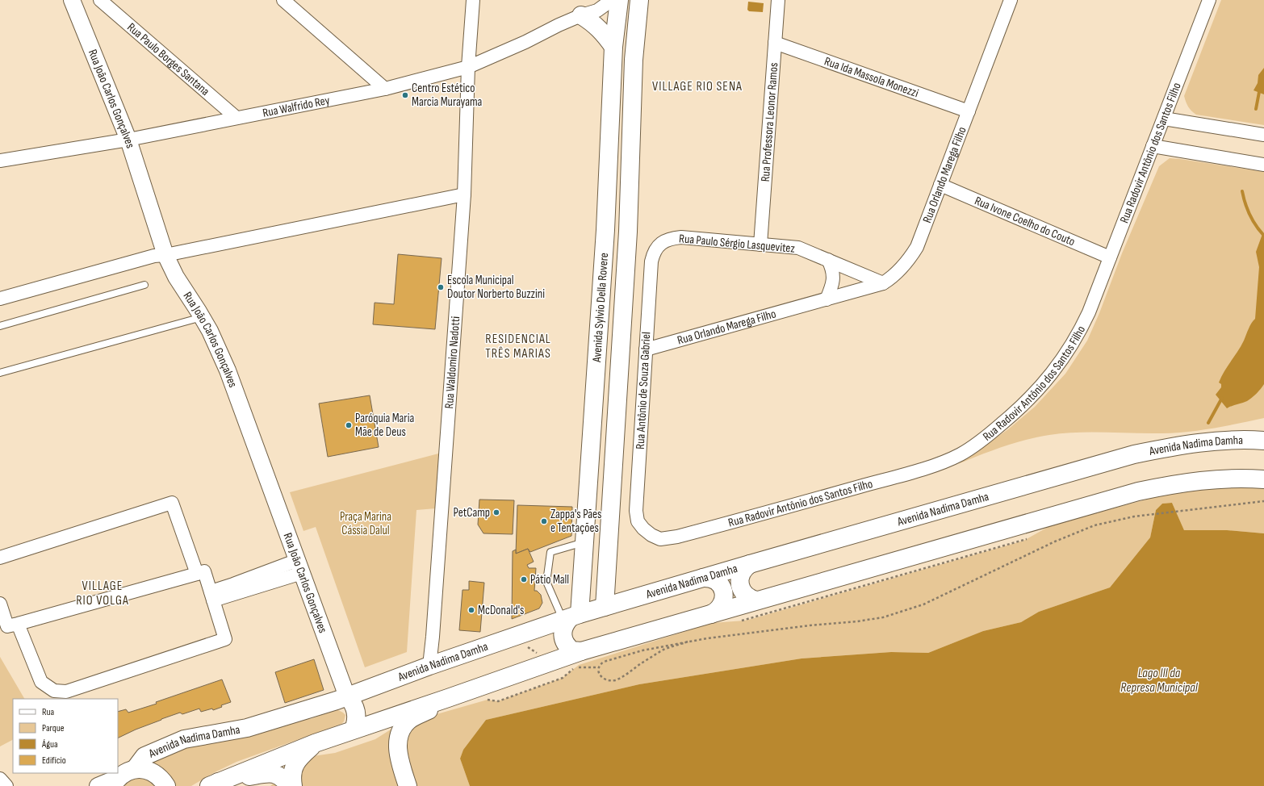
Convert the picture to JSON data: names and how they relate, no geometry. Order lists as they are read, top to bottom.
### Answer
{
  "streets": {
    "main road": ["Avenida Sylvio Della Rovere", "Avenida Nadima Damha"],
    "street": [
      "Rua Paulo Borges Santana",
      "Rua Ida Massola Monezzi",
      "Rua João Carlos Gonçalves",
      "Rua Walfrido Rey",
      "Rua Professora Leonor Ramos",
      "Rua Radovir Antônio dos Santos Filho",
      "Rua Orlando Marega Filho",
      "Rua Ivone Coelho do Couto",
      "Rua Paulo Sérgio Lasquevitez",
      "Rua Waldomiro Nadotti",
      "Rua Antônio de Souza Gabriel"
    ]
  },
  "crossings": [
    ["Rua Paulo Borges Santana", "Rua Walfrido Rey"],
    ["Rua Ida Massola Monezzi", "Rua Professora Leonor Ramos"],
    ["Rua Ida Massola Monezzi", "Rua Orlando Marega Filho"],
    ["Rua João Carlos Gonçalves", "Rua Walfrido Rey"],
    ["Rua João Carlos Gonçalves", "Avenida Nadima Damha"],
    ["Rua Walfrido Rey", "Rua Waldomiro Nadotti"],
    ["Rua Professora Leonor Ramos", "Rua Paulo Sérgio Lasquevitez"],
    ["Rua Radovir Antônio dos Santos Filho", "Rua Ivone Coelho do Couto"],
    ["Rua Radovir Antônio dos Santos Filho", "Rua Antônio de Souza Gabriel"],
    ["Rua Orlando Marega Filho", "Rua Ivone Coelho do Couto"],
    ["Rua Orlando Marega Filho", "Rua Paulo Sérgio Lasquevitez"],
    ["Rua Orlando Marega Filho", "Rua Antônio de Souza Gabriel"],
    ["Rua Paulo Sérgio Lasquevitez", "Rua Antônio de Souza Gabriel"],
    ["Avenida Sylvio Della Rovere", "Avenida Nadima Damha"],
    ["Rua Waldomiro Nadotti", "Avenida Nadima Damha"]
  ],
  "districts": ["VILLAGE RIO SENA", "RESIDENCIAL TRÊS MARIAS", "VILLAGE RIO VOLGA"],
  "water": ["Lago III da Represa Municipal"],
  "parks": ["Praça Marina Cássia Dalul"],
  "places": [
    "Centro Estético Marcia Murayama",
    "Escola Municipal Doutor Norberto Buzzini",
    "Paróquia Maria Mãe de Deus",
    "PetCamp",
    "Zappa's Pães e Tentações",
    "Pátio Mall",
    "McDonald's"
  ],
  "legend": [
    "Rua",
    "Parque",
    "Água",
    "Edifício"
  ]
}
